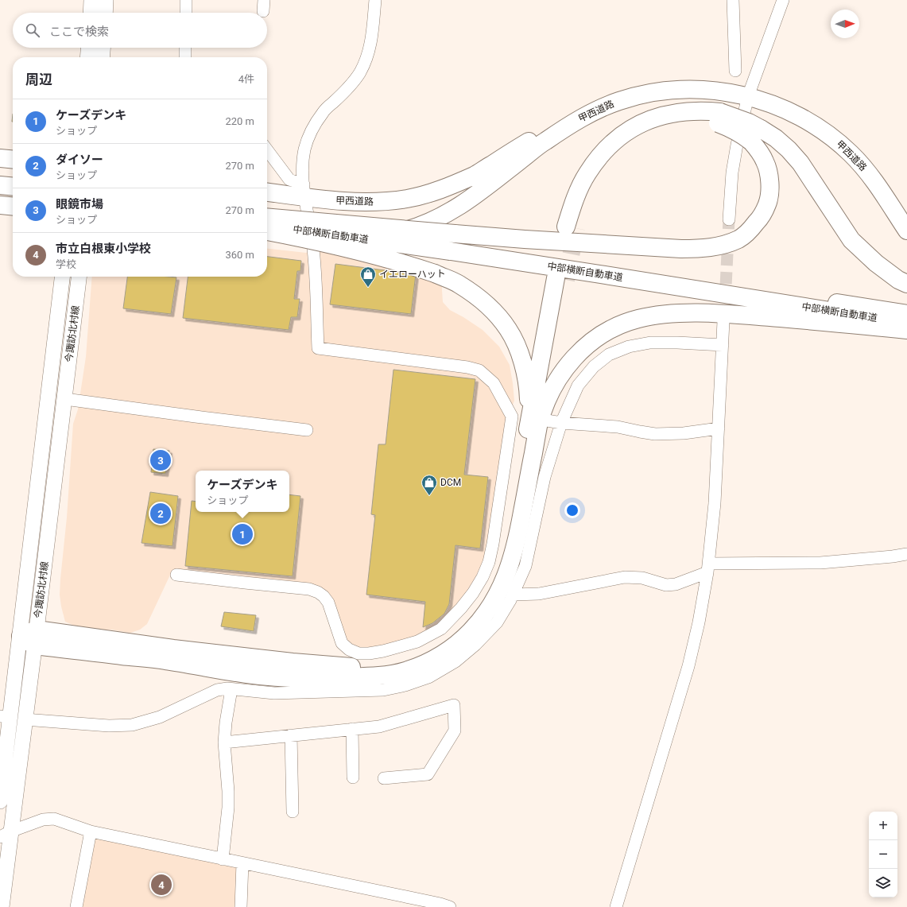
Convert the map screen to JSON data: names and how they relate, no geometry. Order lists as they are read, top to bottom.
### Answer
{
  "streets": {
    "highway": ["甲西道路", "中部横断自動車道"],
    "main road": ["今諏訪北村線"]
  },
  "places": {
    "shop": ["イエローハット", "DCM"]
  },
  "north": "right",
  "page": {
    "search": "ここで検索",
    "heading": ["周辺", "4件"],
    "list": [
      {
        "mark": "1",
        "name": "ケーズデンキ",
        "note": "ショップ",
        "value": "220 m"
      },
      {
        "mark": "2",
        "name": "ダイソー",
        "note": "ショップ",
        "value": "270 m"
      },
      {
        "mark": "3",
        "name": "眼鏡市場",
        "note": "ショップ",
        "value": "270 m"
      },
      {
        "mark": "4",
        "name": "市立白根東小学校",
        "note": "学校",
        "value": "360 m"
      }
    ],
    "pins": [
      "3",
      "2",
      "1",
      "4"
    ],
    "popup": ["ケーズデンキ", "ショップ"],
    "map_buttons": ["+", "−"]
  }
}
